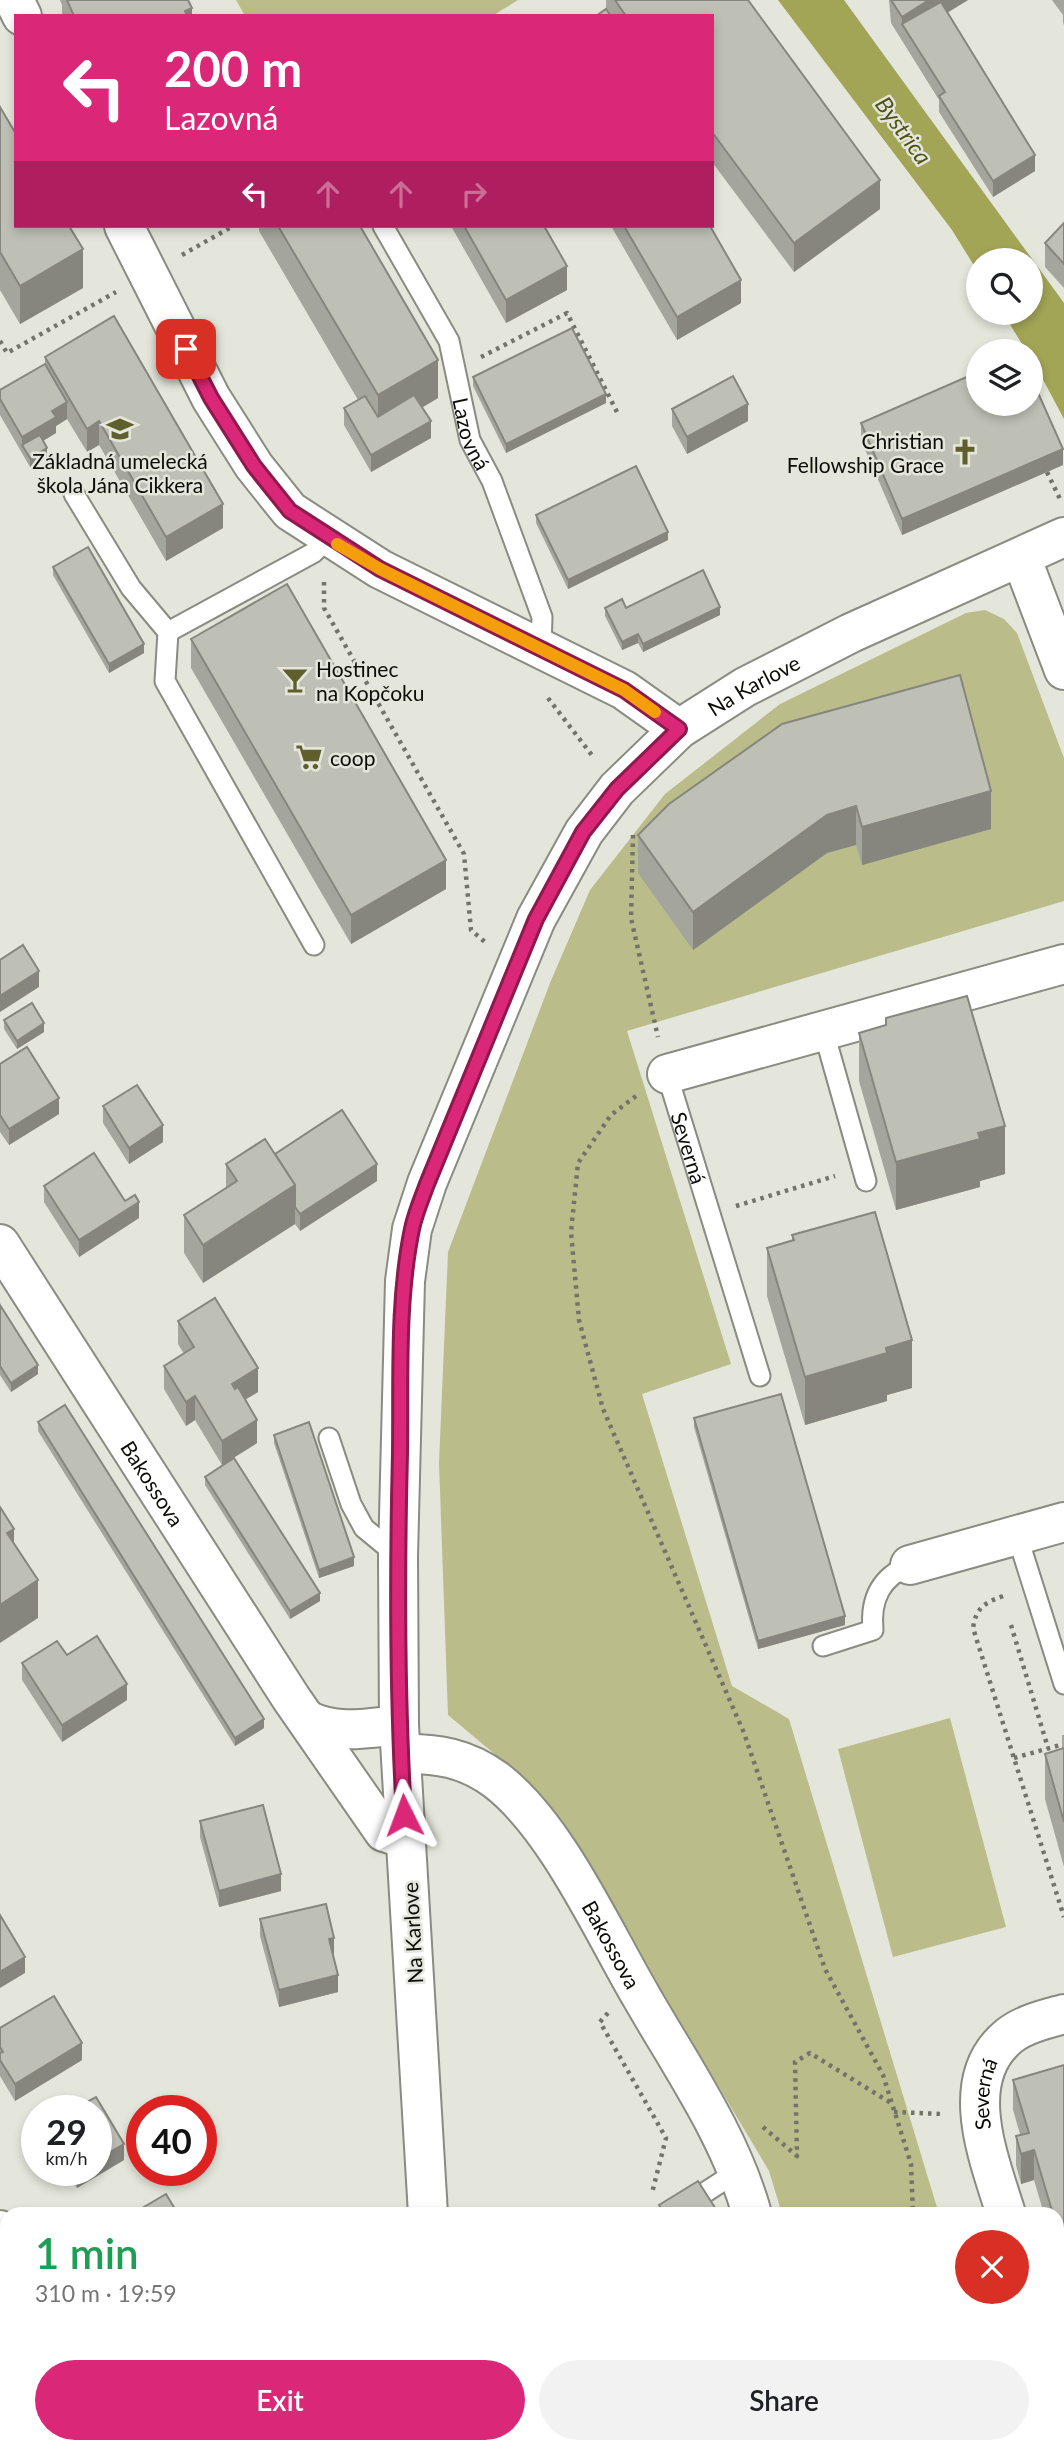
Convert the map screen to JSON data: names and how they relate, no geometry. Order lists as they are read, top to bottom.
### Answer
{
  "streets": {
    "street": ["Na Karlove", "Severná", "Bakossova"],
    "lane": ["Lazovná"]
  },
  "crossings": [
    ["Na Karlove", "Bakossova"]
  ],
  "water": ["Bystrica"],
  "places": {
    "school or university": ["Základná umelecká škola Jána Cikkera"],
    "church": ["Christian Fellowship Grace"],
    "bar": ["Hostinec na Kopčoku"],
    "supermarket": ["coop"]
  },
  "page": {
    "turn": ["200 m", "Lazovná"],
    "speed": "29 km/h",
    "limit": "40",
    "heading": ["1 min", "310 m · 19:59"],
    "buttons": ["Exit", "Share"]
  }
}
